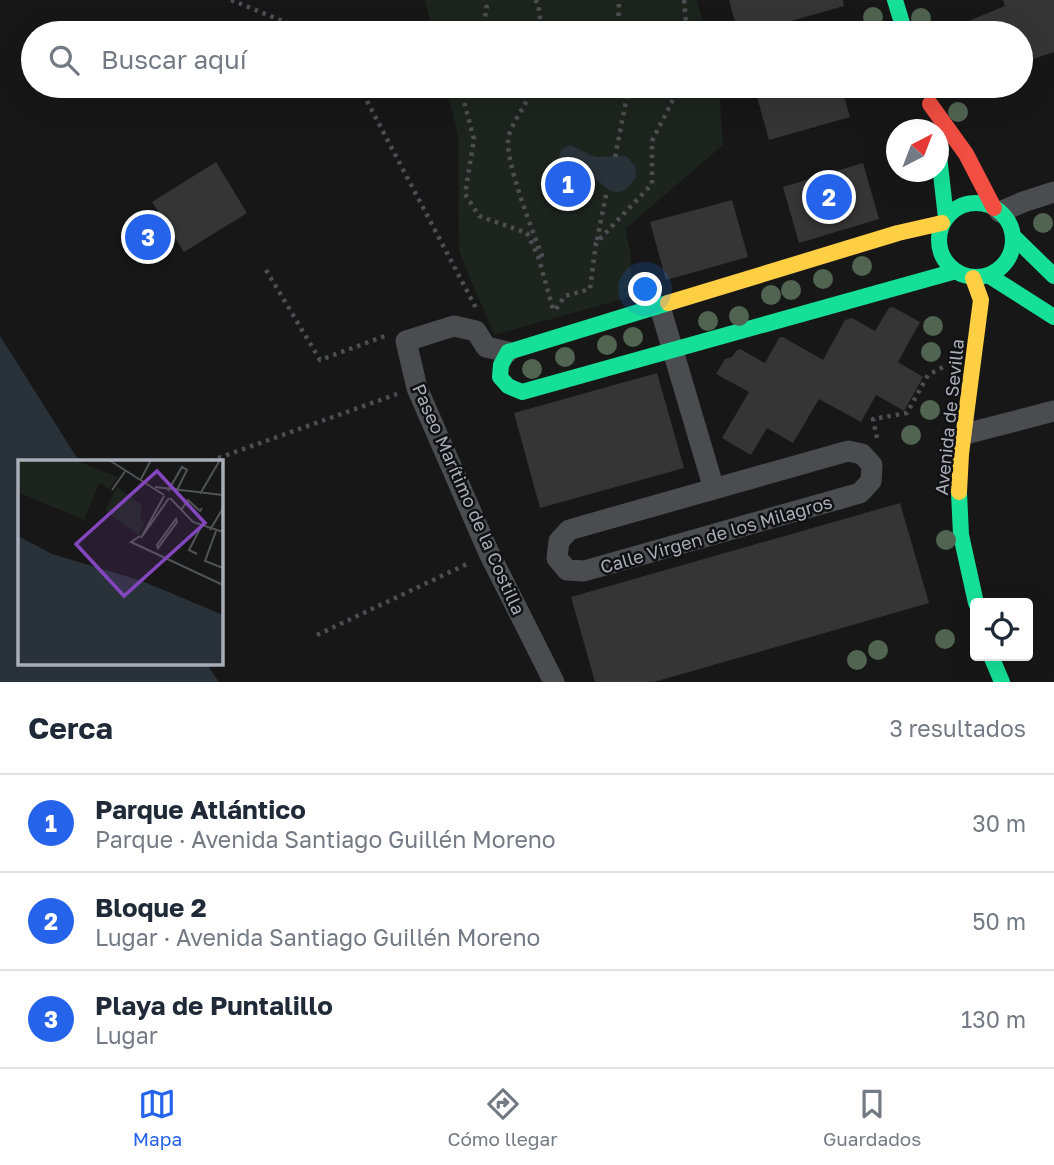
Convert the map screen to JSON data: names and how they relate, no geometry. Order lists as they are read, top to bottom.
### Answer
{
  "streets": {
    "street": ["Avenida de Sevilla", "Paseo Marítimo de la Costilla", "Calle Virgen de los Milagros"]
  },
  "north": "top right",
  "page": {
    "search": "Buscar aquí",
    "pins": ["1", "2", "3"],
    "heading": ["Cerca", "3 resultados"],
    "list": [
      {
        "mark": "1",
        "name": "Parque Atlántico",
        "note": "Parque · Avenida Santiago Guillén Moreno",
        "value": "30 m"
      },
      {
        "mark": "2",
        "name": "Bloque 2",
        "note": "Lugar · Avenida Santiago Guillén Moreno",
        "value": "50 m"
      },
      {
        "mark": "3",
        "name": "Playa de Puntalillo",
        "note": "Lugar",
        "value": "130 m"
      }
    ],
    "nav": ["Mapa", "Cómo llegar", "Guardados"]
  }
}
